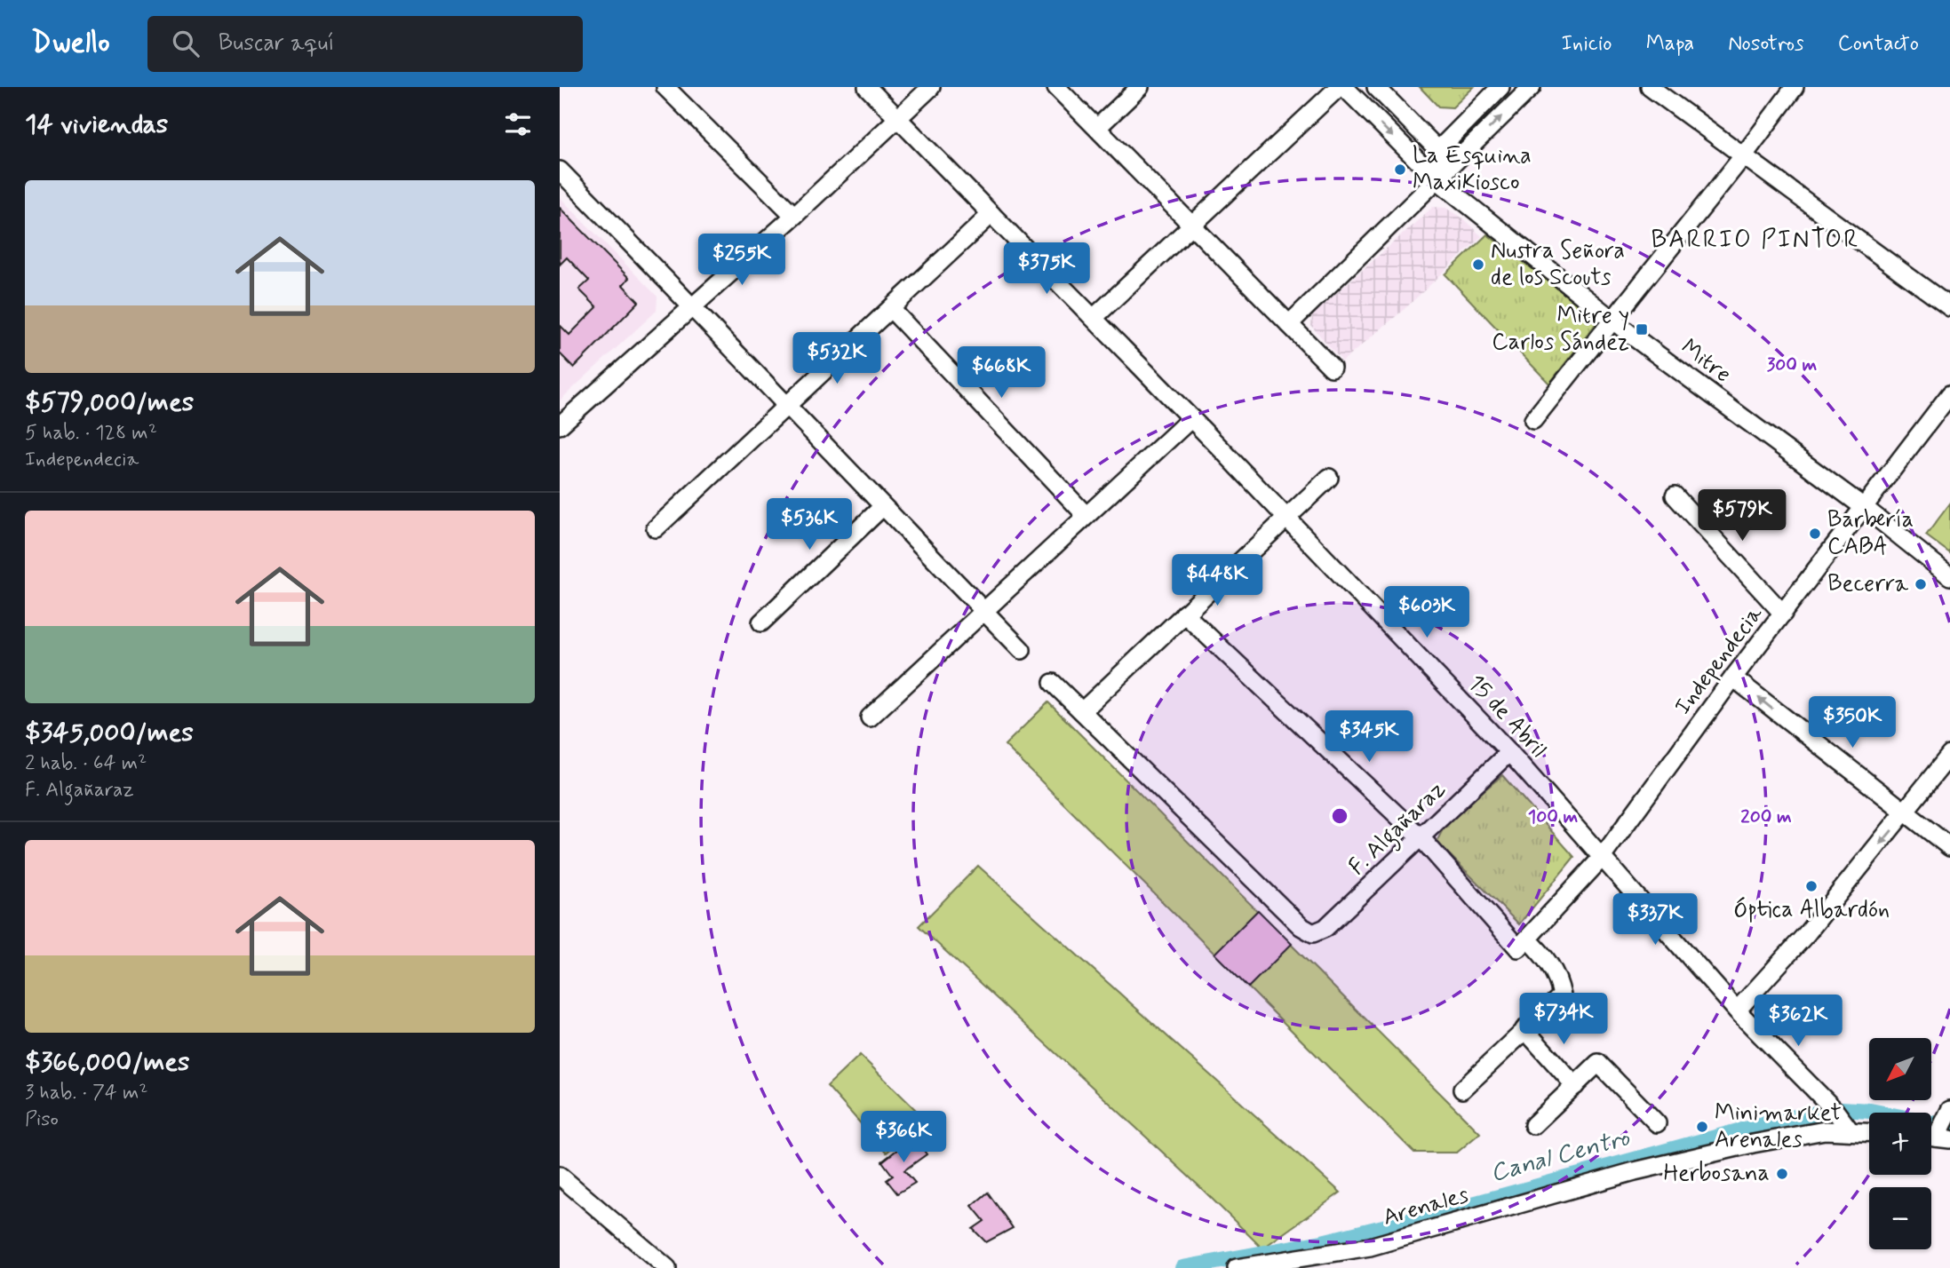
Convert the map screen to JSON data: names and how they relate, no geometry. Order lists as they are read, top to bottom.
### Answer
{
  "streets": {
    "street": [
      "Mitre",
      "Independecia",
      "15 de Abril",
      "F. Algañaraz",
      "Arenales"
    ]
  },
  "crossings": [
    ["Mitre", "Independecia"],
    ["Independecia", "15 de Abril"],
    ["15 de Abril", "F. Algañaraz"],
    ["15 de Abril", "Arenales"]
  ],
  "districts": ["BARRIO PINTOR"],
  "water": ["Canal Centro"],
  "places": {
    "other": [
      "La Esquina MaxiKiosco",
      "Nustra Señora de los Scouts",
      "Barbería CABA",
      "Becerra",
      "Óptica Albardón",
      "Minimarket Arenales",
      "Herbosana"
    ],
    "transit": ["Mitre y Carlos Sández"]
  },
  "north": "bottom left",
  "page": {
    "header": "Dwello",
    "search": "Buscar aquí",
    "nav": [
      "Inicio",
      "Mapa",
      "Nosotros",
      "Contacto"
    ],
    "heading": "14 viviendas",
    "list": [
      {
        "name": "$579,000/mes",
        "note": "5 hab. · 128 m² · Independecia"
      },
      {
        "name": "$345,000/mes",
        "note": "2 hab. · 64 m² · F. Algañaraz"
      },
      {
        "name": "$366,000/mes",
        "note": "3 hab. · 74 m² · Piso"
      }
    ],
    "price": [
      "$255K",
      "$375K",
      "$532K",
      "$668K",
      "$579K",
      "$536K",
      "$448K",
      "$603K",
      "$350K",
      "$345K",
      "$337K",
      "$734K",
      "$362K",
      "$366K"
    ],
    "map_buttons": ["+", "−"]
  },
  "rings": ["300 m", "100 m", "200 m"]
}
